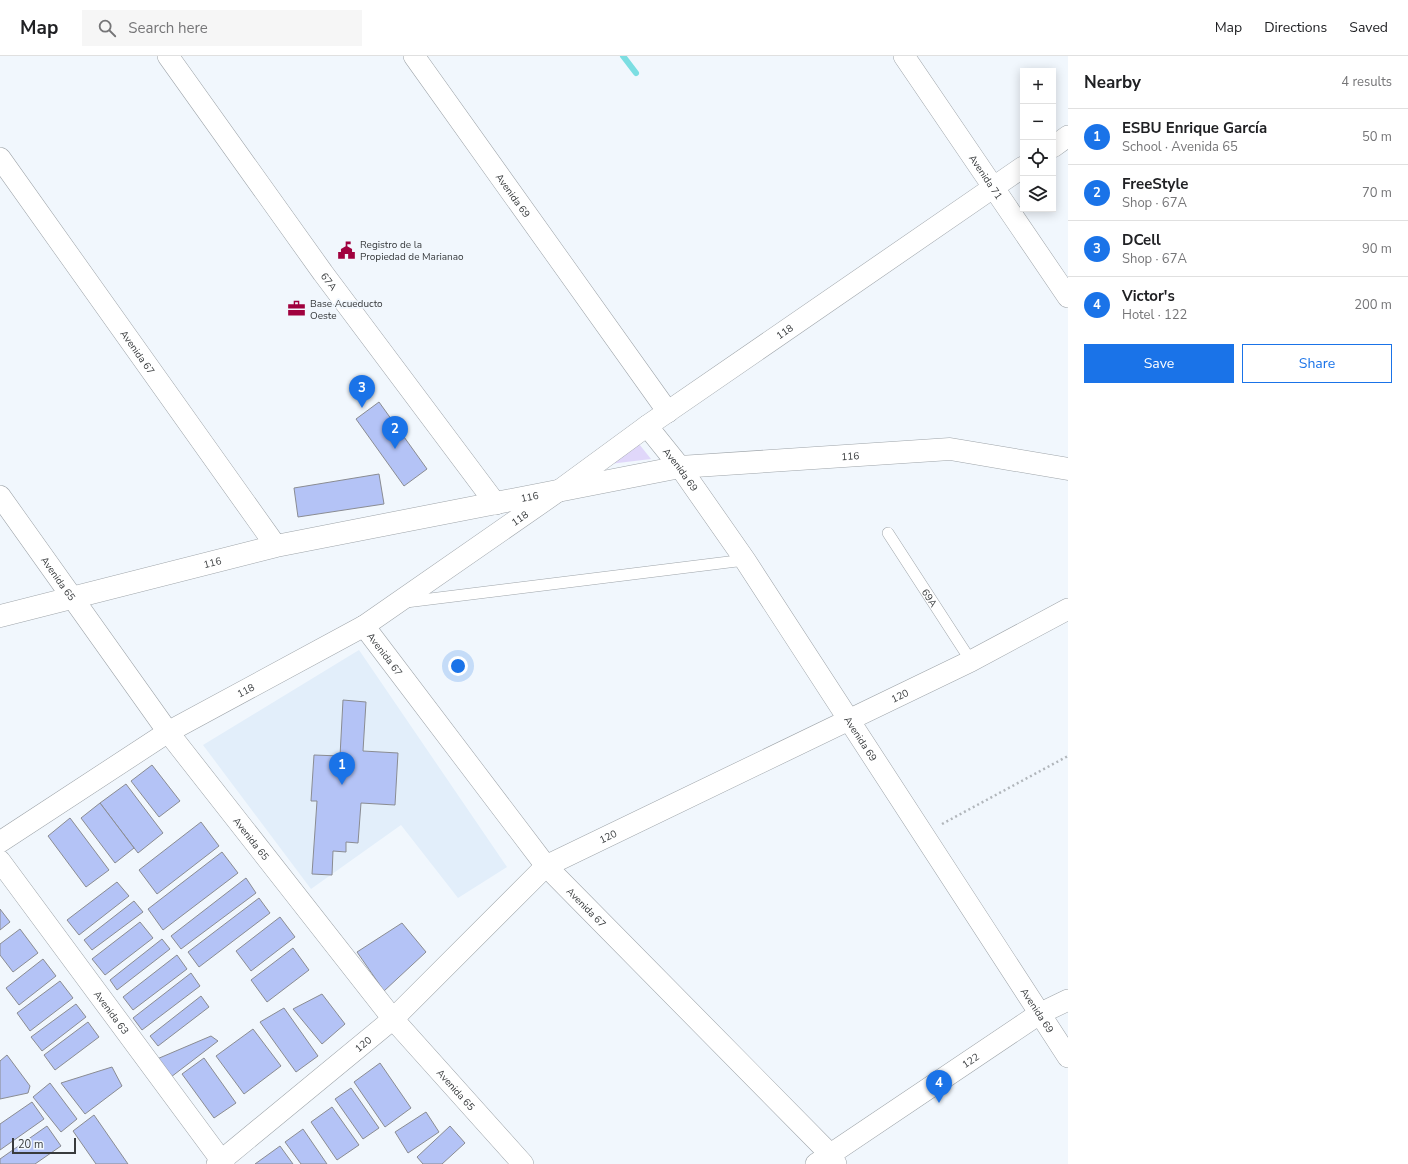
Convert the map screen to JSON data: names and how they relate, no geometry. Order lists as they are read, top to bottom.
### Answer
{
  "streets": {
    "street": [
      "Avenida 71",
      "Avenida 69",
      "67A",
      "118",
      "Avenida 67",
      "116",
      "Avenida 65",
      "120",
      "Avenida 63",
      "122"
    ],
    "lane": ["69A"]
  },
  "crossings": [
    ["Avenida 71", "118"],
    ["Avenida 69", "118"],
    ["Avenida 69", "116"],
    ["Avenida 69", "120"],
    ["Avenida 69", "122"],
    ["67A", "116"],
    ["118", "Avenida 67"],
    ["118", "116"],
    ["118", "Avenida 65"],
    ["Avenida 67", "116"],
    ["Avenida 67", "120"],
    ["Avenida 67", "122"],
    ["116", "Avenida 65"],
    ["Avenida 65", "120"],
    ["69A", "120"],
    ["120", "Avenida 63"]
  ],
  "places": {
    "public building": ["Registro de la Propiedad de Marianao"],
    "office": ["Base Acueducto Oeste"]
  },
  "scale_bar": "20 m",
  "page": {
    "header": "Map",
    "search": "Search here",
    "nav": ["Map", "Directions", "Saved"],
    "heading": ["Nearby", "4 results"],
    "map_buttons": ["+", "−"],
    "list": [
      {
        "mark": "1",
        "name": "ESBU Enrique García",
        "note": "School · Avenida 65",
        "value": "50 m"
      },
      {
        "mark": "2",
        "name": "FreeStyle",
        "note": "Shop · 67A",
        "value": "70 m"
      },
      {
        "mark": "3",
        "name": "DCell",
        "note": "Shop · 67A",
        "value": "90 m"
      },
      {
        "mark": "4",
        "name": "Victor's",
        "note": "Hotel · 122",
        "value": "200 m"
      }
    ],
    "buttons": ["Save", "Share"],
    "pins": [
      "3",
      "2",
      "1",
      "4"
    ],
    "scale": "20 m"
  }
}
